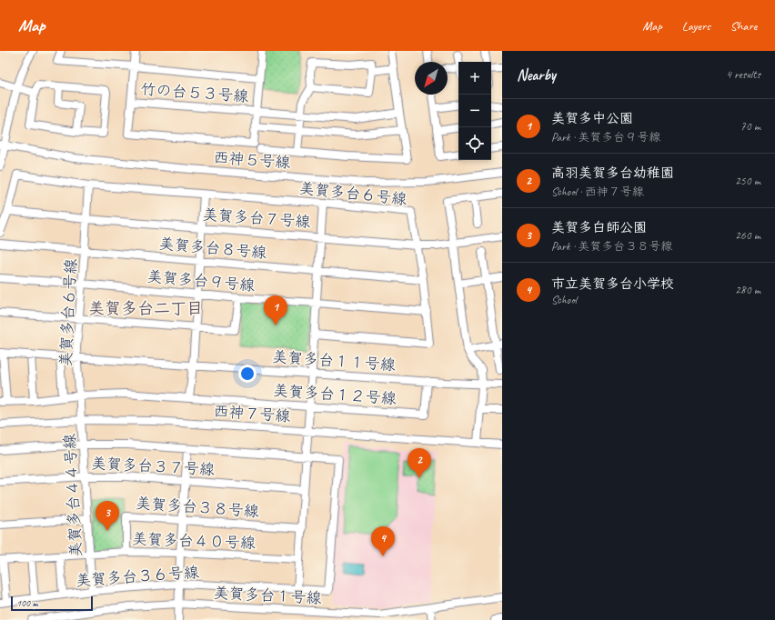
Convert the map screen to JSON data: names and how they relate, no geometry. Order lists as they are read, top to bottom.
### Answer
{
  "streets": {
    "street": [
      "竹の台５３号線",
      "西神５号線",
      "美賀多台６号線",
      "美賀多台７号線",
      "美賀多台８号線",
      "美賀多台９号線",
      "美賀多台１１号線",
      "美賀多台１２号線",
      "西神７号線",
      "美賀多台３７号線",
      "美賀多台４４号線",
      "美賀多台３８号線",
      "美賀多台４０号線",
      "美賀多台３６号線",
      "美賀多台１号線"
    ]
  },
  "crossings": [
    ["美賀多台６号線", "美賀多台７号線"],
    ["美賀多台６号線", "美賀多台８号線"],
    ["美賀多台６号線", "美賀多台９号線"],
    ["美賀多台６号線", "美賀多台１１号線"],
    ["美賀多台６号線", "美賀多台１２号線"],
    ["美賀多台６号線", "西神７号線"],
    ["美賀多台６号線", "美賀多台４４号線"],
    ["美賀多台１１号線", "美賀多台１２号線"],
    ["西神７号線", "美賀多台４４号線"],
    ["美賀多台３７号線", "美賀多台４４号線"],
    ["美賀多台４４号線", "美賀多台４０号線"],
    ["美賀多台４４号線", "美賀多台３６号線"],
    ["美賀多台３８号線", "美賀多台４０号線"]
  ],
  "districts": ["美賀多台二丁目"],
  "scale_bar": "100 m",
  "north": "bottom left",
  "page": {
    "header": "Map",
    "nav": ["Map", "Layers", "Share"],
    "heading": ["Nearby", "4 results"],
    "map_buttons": ["+", "−"],
    "list": [
      {
        "mark": "1",
        "name": "美賀多中公園",
        "note": "Park · 美賀多台９号線",
        "value": "70 m"
      },
      {
        "mark": "2",
        "name": "高羽美賀多台幼稚園",
        "note": "School · 西神７号線",
        "value": "250 m"
      },
      {
        "mark": "3",
        "name": "美賀多白師公園",
        "note": "Park · 美賀多台３８号線",
        "value": "260 m"
      },
      {
        "mark": "4",
        "name": "市立美賀多台小学校",
        "note": "School",
        "value": "280 m"
      }
    ],
    "pins": [
      "1",
      "2",
      "3",
      "4"
    ],
    "scale": "100 m"
  }
}
